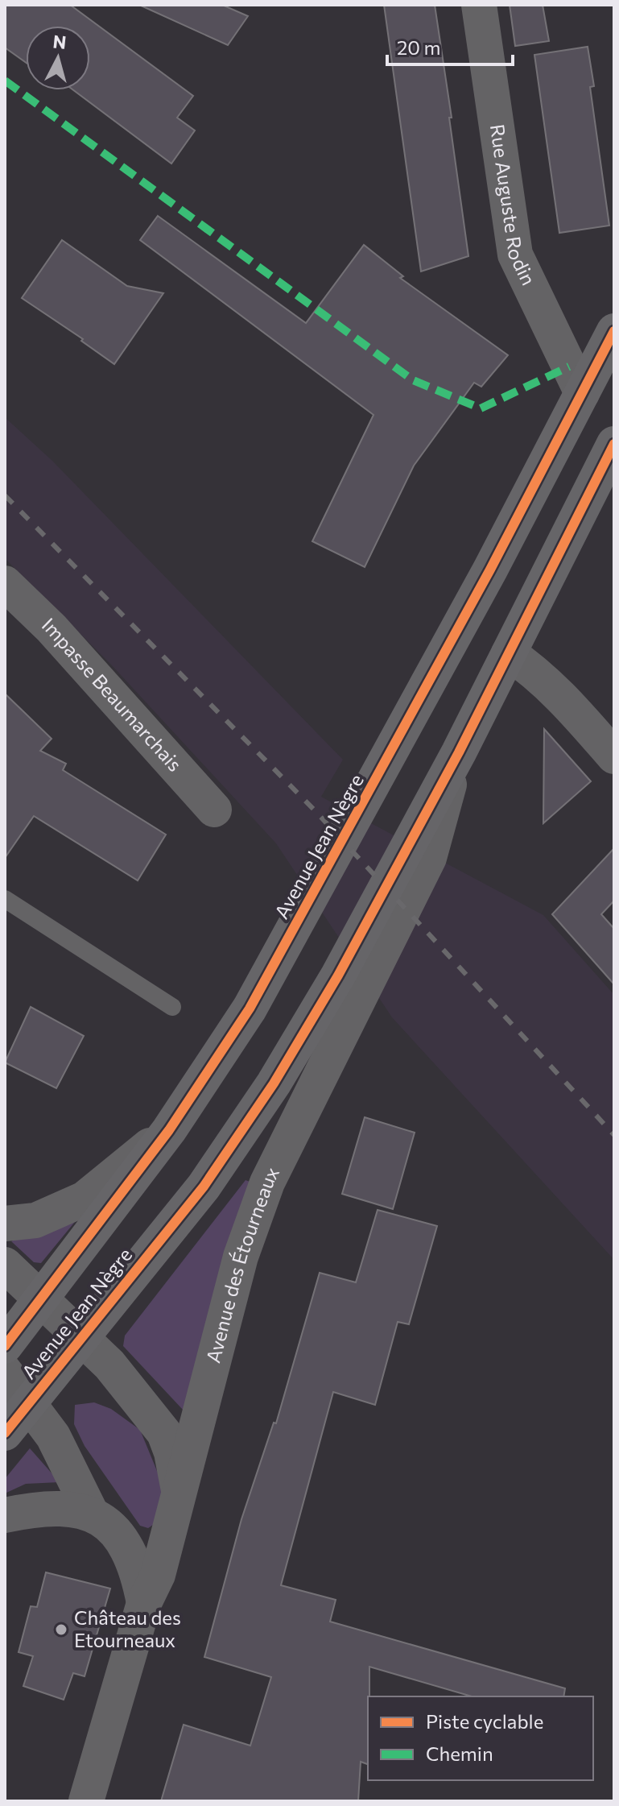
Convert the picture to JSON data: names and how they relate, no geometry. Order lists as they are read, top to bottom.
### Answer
{
  "streets": {
    "main road": ["Avenue Jean Nègre"],
    "street": ["Rue Auguste Rodin", "Impasse Beaumarchais", "Avenue des Étourneaux"]
  },
  "crossings": [
    ["Rue Auguste Rodin", "Avenue Jean Nègre"],
    ["Avenue Jean Nègre", "Avenue des Étourneaux"]
  ],
  "places": ["Château des Etourneaux"],
  "legend": ["Piste cyclable", "Chemin"],
  "scale_bar": "20 m",
  "north": "top"
}
